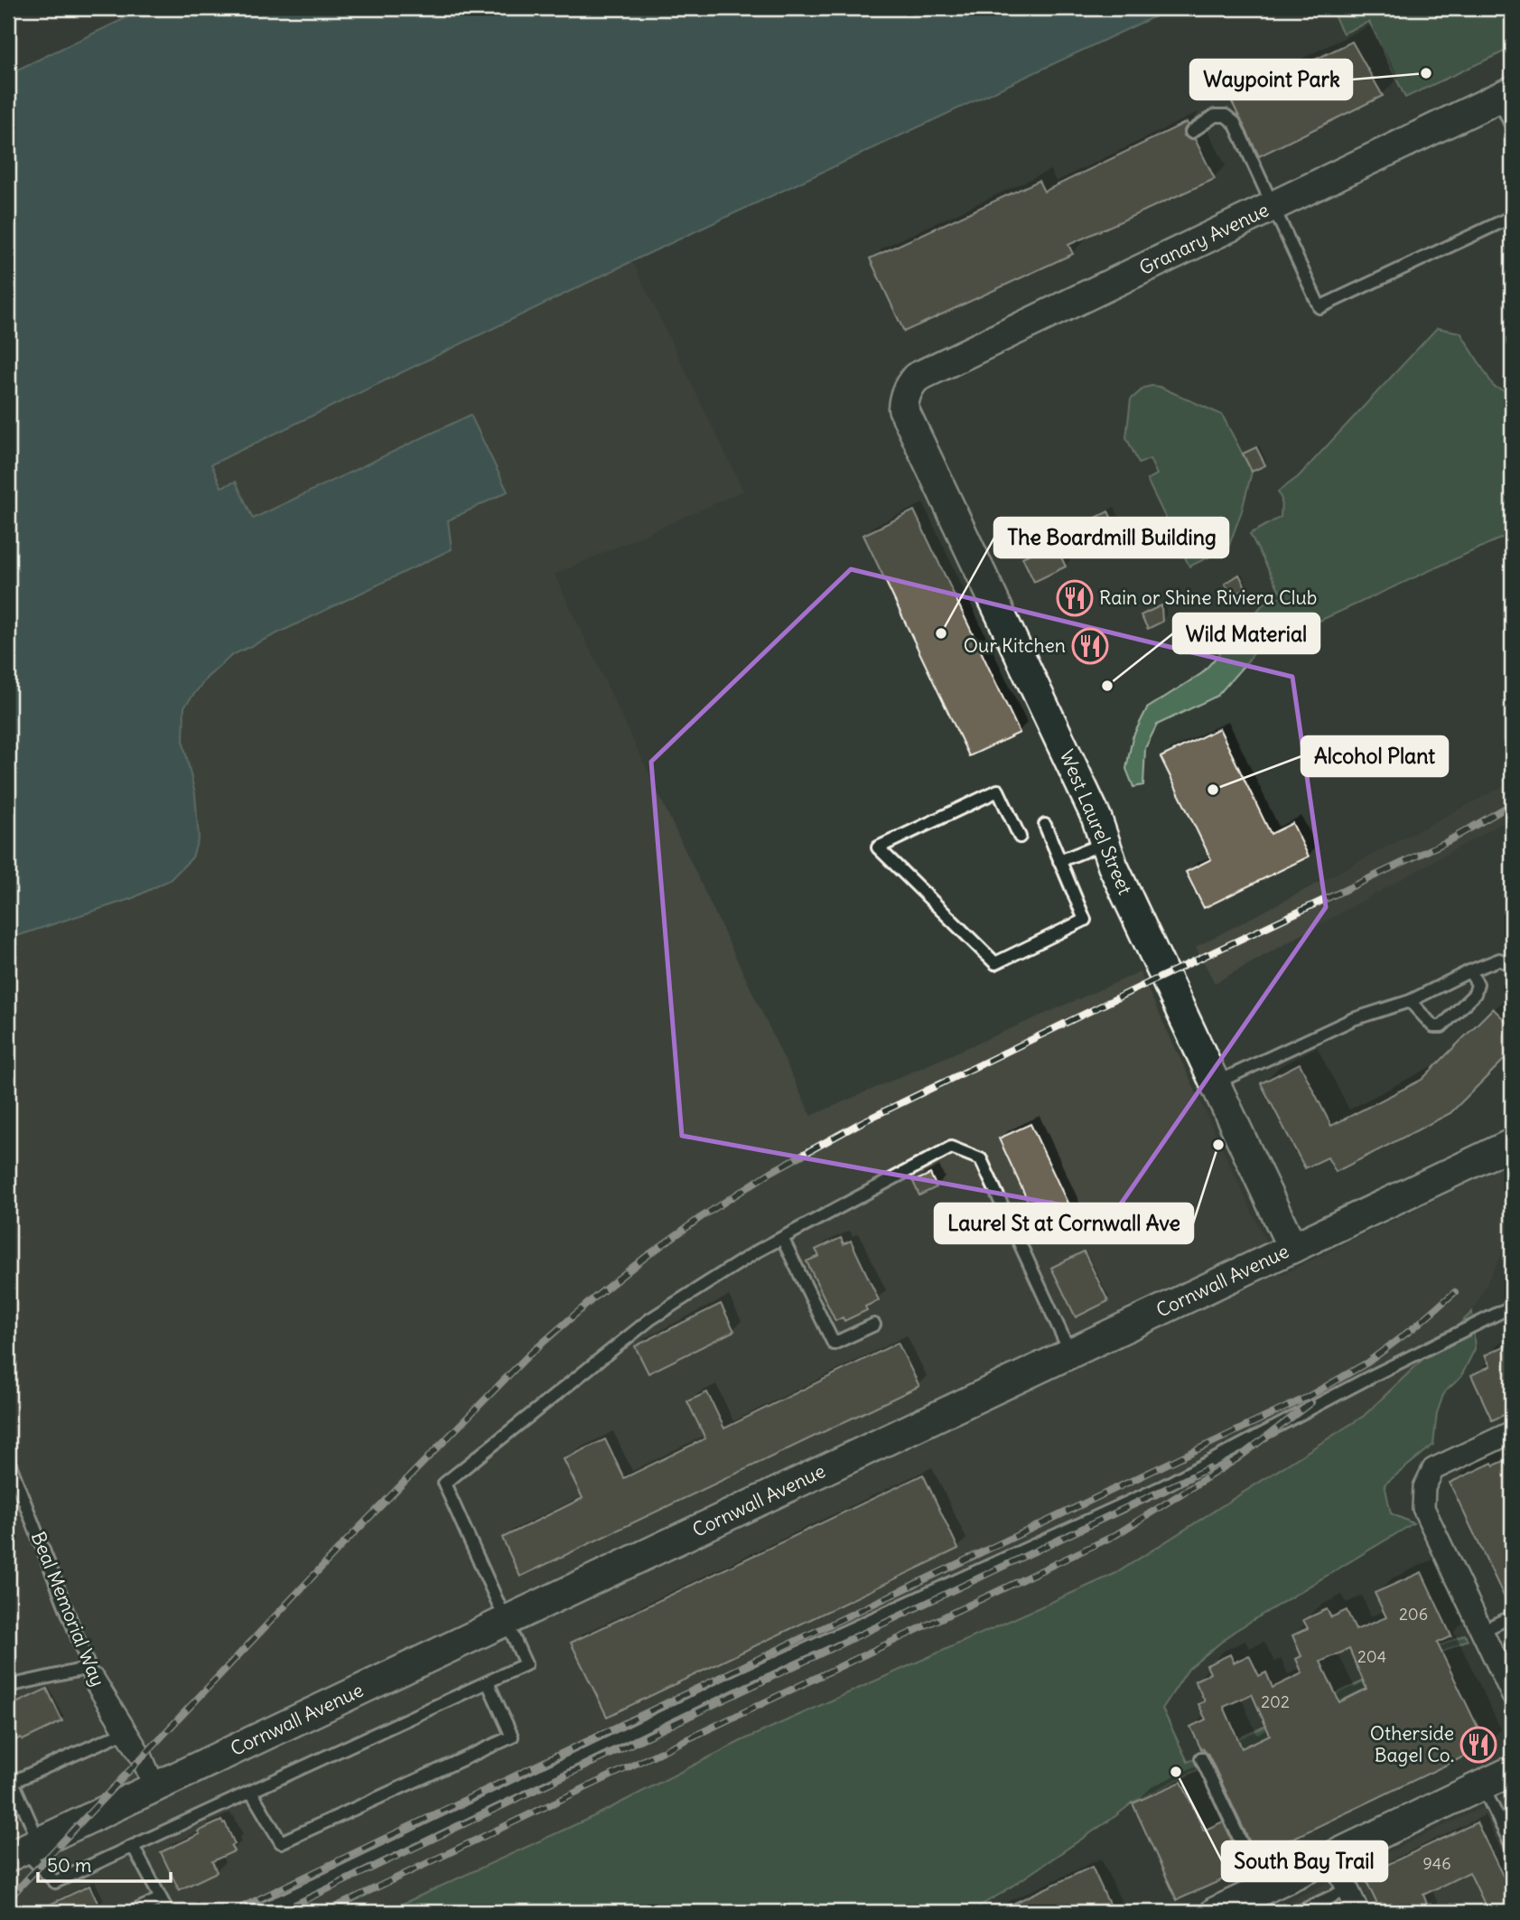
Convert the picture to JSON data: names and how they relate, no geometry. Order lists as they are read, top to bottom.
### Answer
{
  "streets": {
    "street": [
      "Granary Avenue",
      "West Laurel Street",
      "Cornwall Avenue",
      "Beal Memorial Way"
    ]
  },
  "crossings": [
    ["Granary Avenue", "West Laurel Street"],
    ["West Laurel Street", "Cornwall Avenue"],
    ["Cornwall Avenue", "Beal Memorial Way"]
  ],
  "places": {
    "other": [
      "Waypoint Park",
      "The Boardmill Building",
      "Wild Material",
      "Alcohol Plant",
      "Laurel St at Cornwall Ave",
      "South Bay Trail"
    ],
    "restaurant": ["Rain or Shine Riviera Club", "Our Kitchen", "Otherside Bagel Co."]
  },
  "house_numbers": [
    "206",
    "204",
    "202",
    "946"
  ],
  "scale_bar": "50 m"
}
